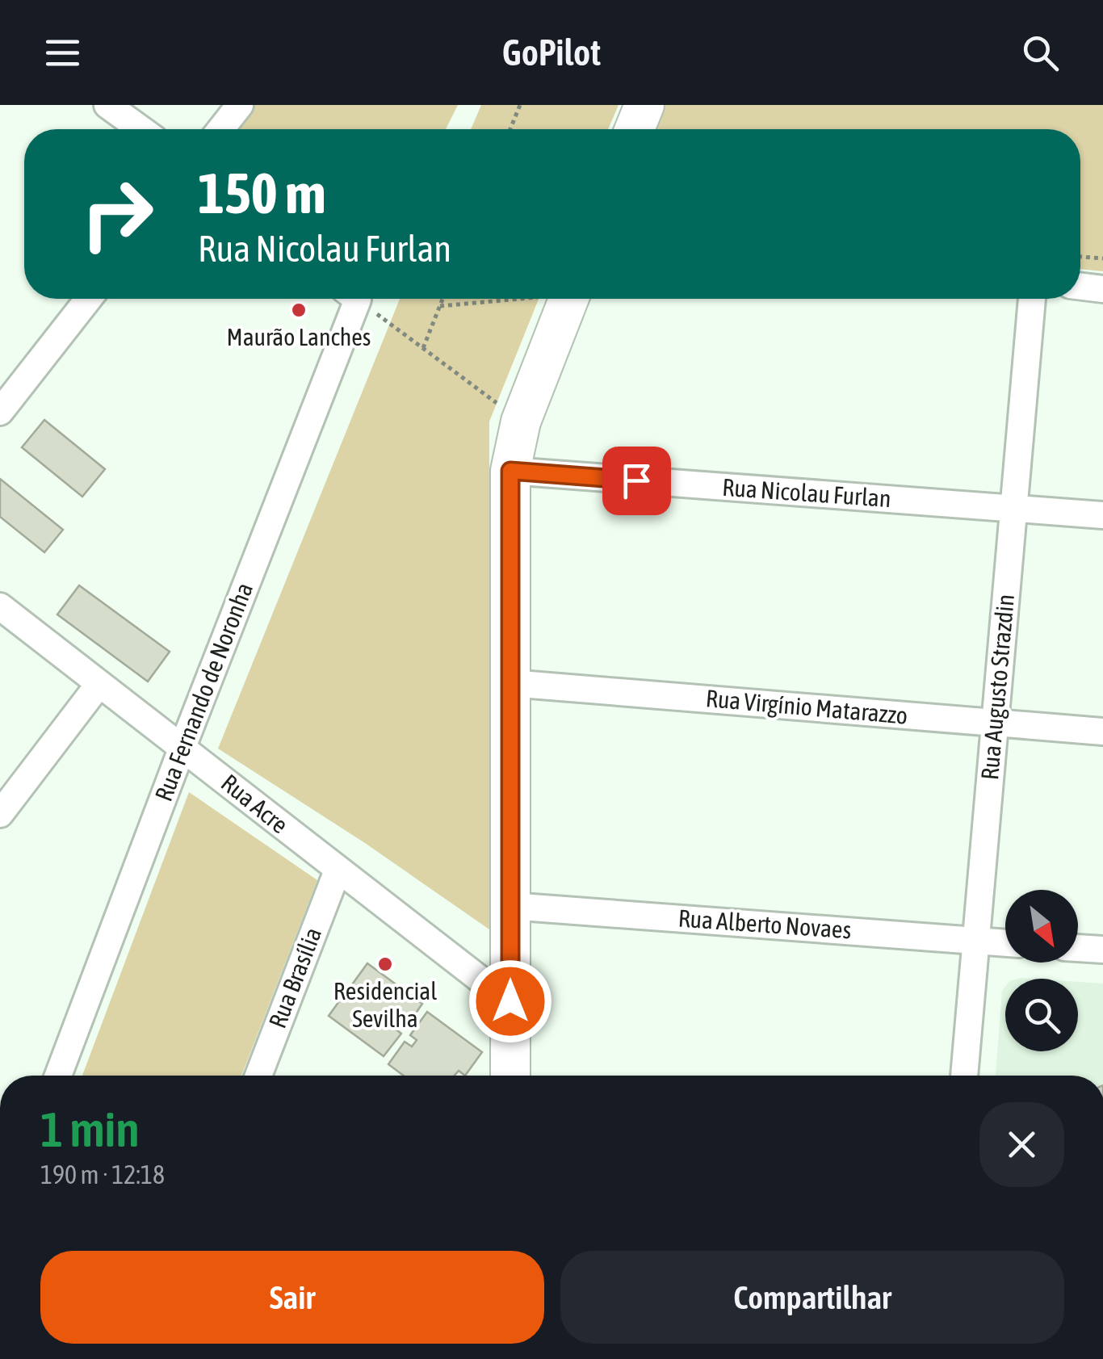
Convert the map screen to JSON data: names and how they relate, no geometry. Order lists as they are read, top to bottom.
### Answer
{
  "streets": {
    "street": [
      "Rua Nicolau Furlan",
      "Rua Augusto Strazdin",
      "Rua Fernando de Noronha",
      "Rua Virgínio Matarazzo",
      "Rua Acre",
      "Rua Alberto Novaes",
      "Rua Brasília"
    ]
  },
  "crossings": [
    ["Rua Nicolau Furlan", "Rua Augusto Strazdin"],
    ["Rua Augusto Strazdin", "Rua Virgínio Matarazzo"],
    ["Rua Augusto Strazdin", "Rua Alberto Novaes"],
    ["Rua Fernando de Noronha", "Rua Acre"],
    ["Rua Acre", "Rua Brasília"]
  ],
  "places": ["Maurão Lanches", "Residencial Sevilha"],
  "north": "bottom right",
  "page": {
    "header": "GoPilot",
    "turn": ["150 m", "Rua Nicolau Furlan"],
    "heading": ["1 min", "190 m · 12:18"],
    "buttons": ["Sair", "Compartilhar"]
  }
}
